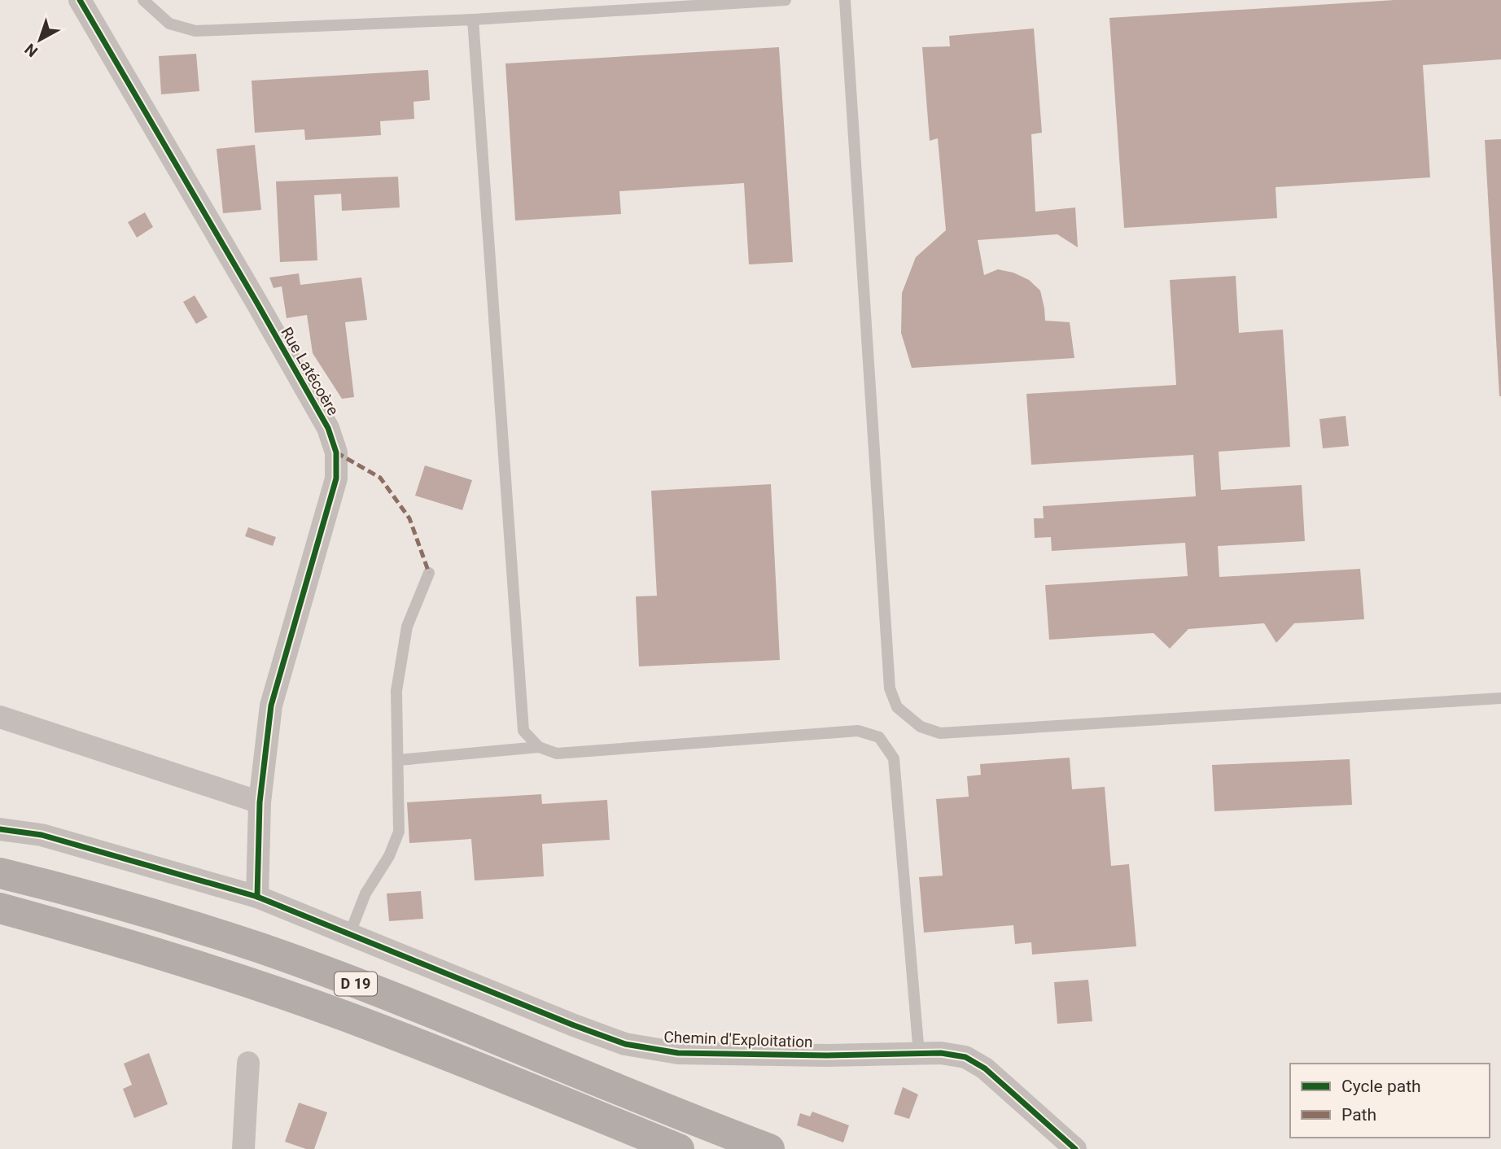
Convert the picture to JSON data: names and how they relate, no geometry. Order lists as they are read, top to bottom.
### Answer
{
  "streets": {
    "main road": ["D 19"],
    "street": ["Rue Latécoère", "Chemin d'Exploitation"]
  },
  "crossings": [
    ["Rue Latécoère", "Chemin d'Exploitation"]
  ],
  "legend": ["Cycle path", "Path"],
  "north": "bottom left"
}
